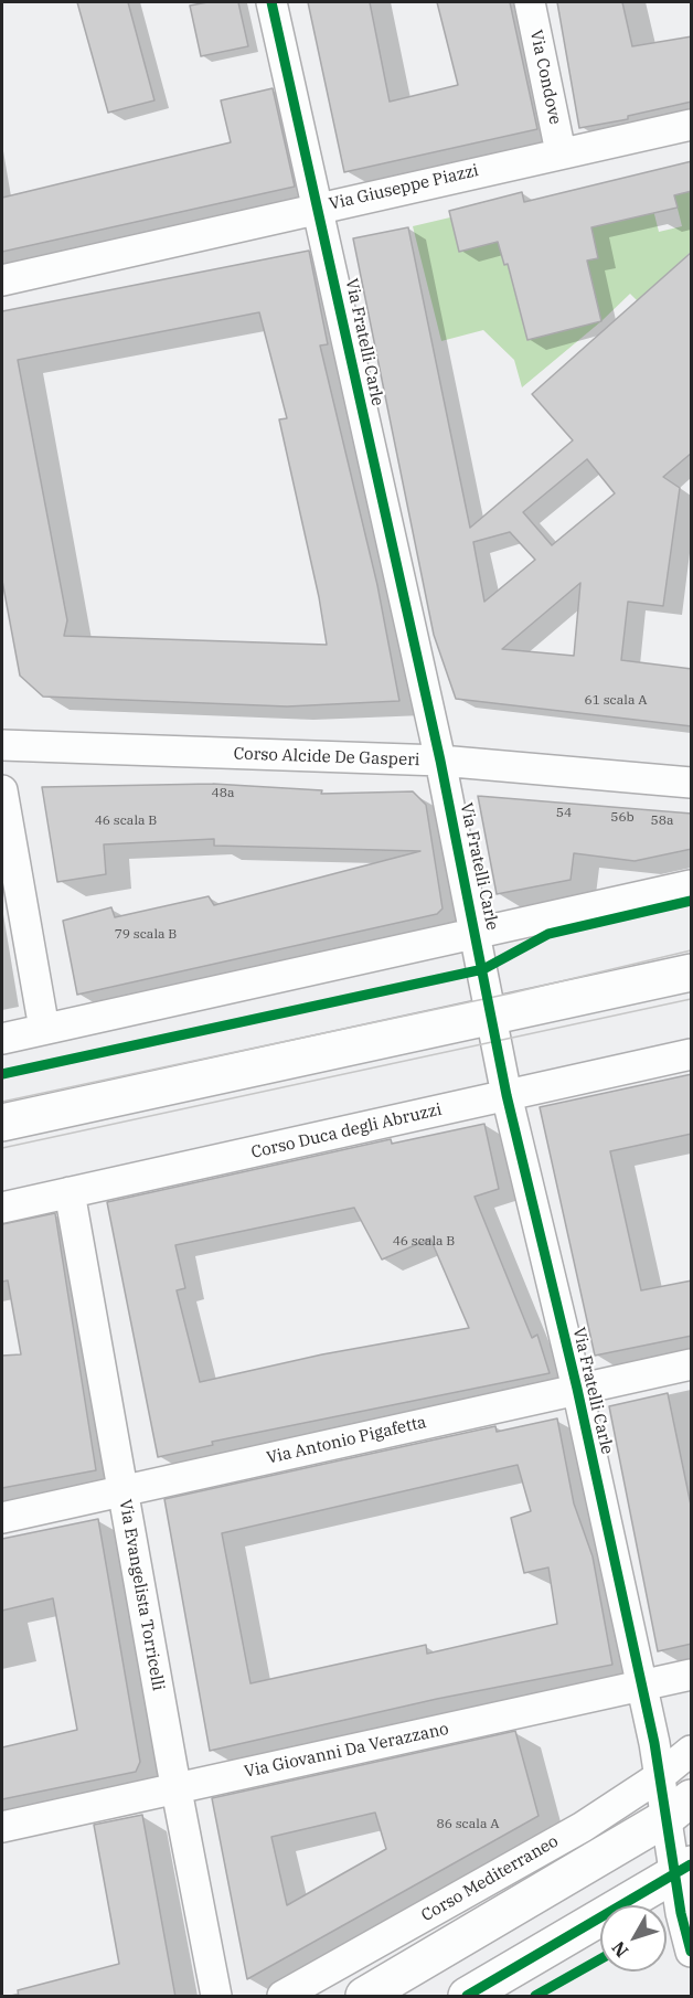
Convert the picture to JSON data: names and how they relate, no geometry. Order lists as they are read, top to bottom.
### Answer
{
  "streets": {
    "street": [
      "Via Condove",
      "Via Giuseppe Piazzi",
      "Via Fratelli Carle",
      "Corso Alcide De Gasperi",
      "Corso Duca degli Abruzzi",
      "Via Antonio Pigafetta",
      "Via Evangelista Torricelli",
      "Via Giovanni Da Verazzano",
      "Corso Mediterraneo"
    ]
  },
  "crossings": [
    ["Via Condove", "Via Giuseppe Piazzi"],
    ["Via Giuseppe Piazzi", "Via Fratelli Carle"],
    ["Via Fratelli Carle", "Corso Alcide De Gasperi"],
    ["Via Fratelli Carle", "Corso Duca degli Abruzzi"],
    ["Via Fratelli Carle", "Via Antonio Pigafetta"],
    ["Via Fratelli Carle", "Via Giovanni Da Verazzano"],
    ["Via Fratelli Carle", "Corso Mediterraneo"],
    ["Corso Duca degli Abruzzi", "Via Evangelista Torricelli"],
    ["Via Antonio Pigafetta", "Via Evangelista Torricelli"],
    ["Via Evangelista Torricelli", "Via Giovanni Da Verazzano"]
  ],
  "house_numbers": [
    "61 scala A",
    "48a",
    "54",
    "56b",
    "46 scala B",
    "58a",
    "79 scala B",
    "46 scala B",
    "86 scala A"
  ],
  "north": "bottom left"
}
